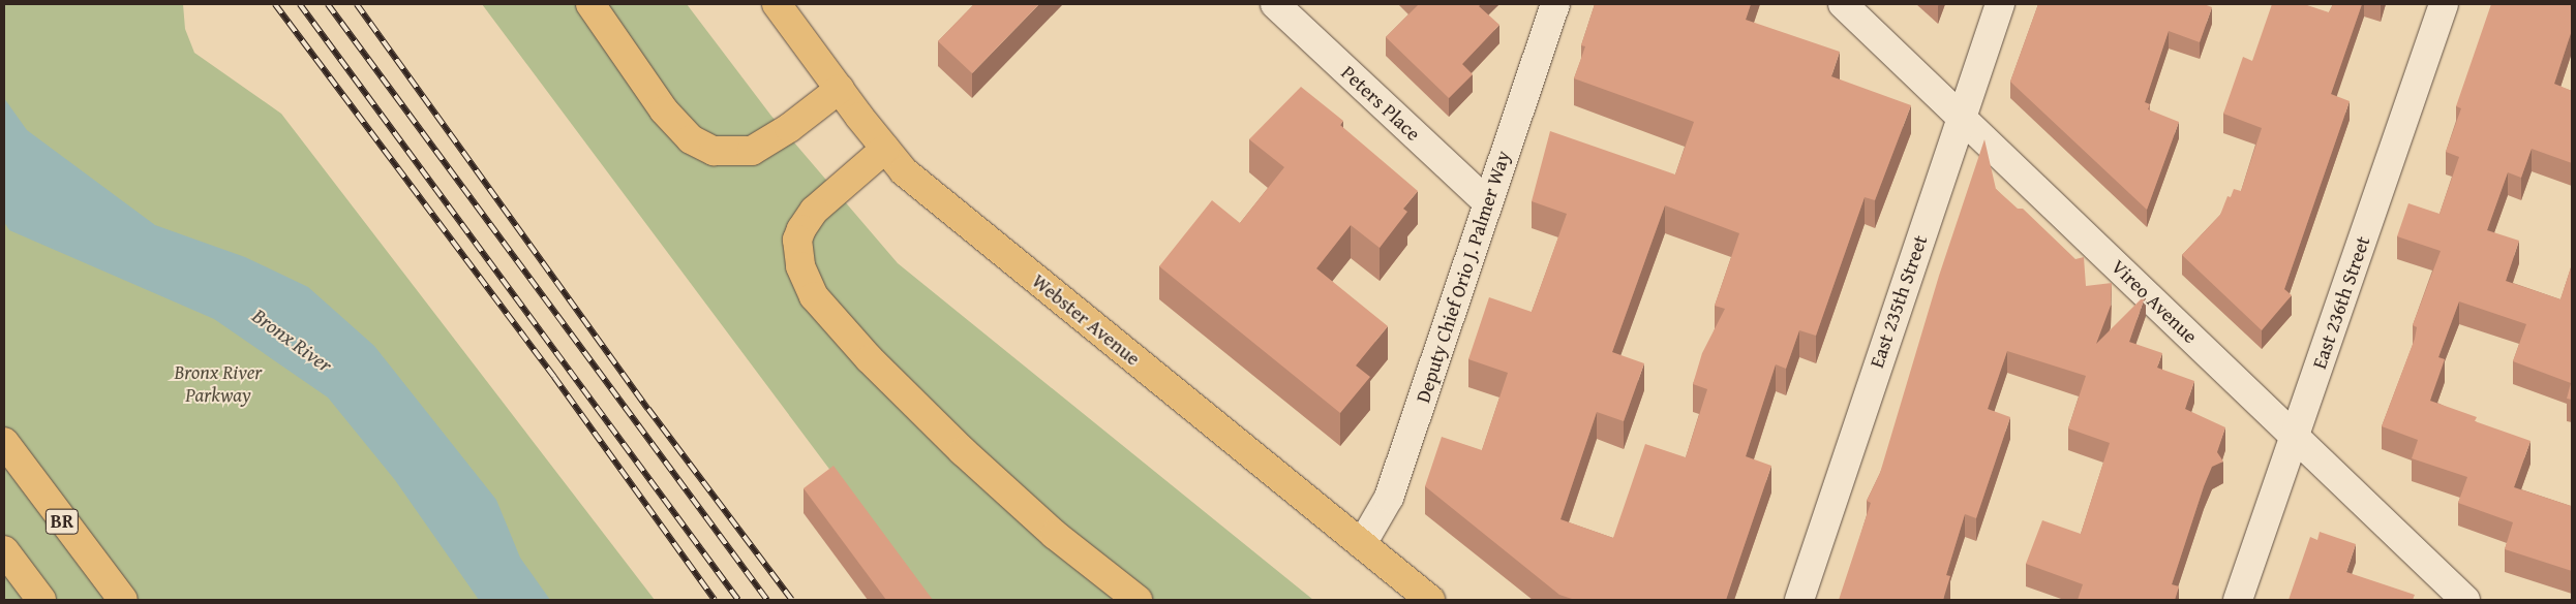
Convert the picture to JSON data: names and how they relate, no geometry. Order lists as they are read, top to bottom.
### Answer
{
  "streets": {
    "main road": ["Webster Avenue", "BR"],
    "street": [
      "Peters Place",
      "Deputy Chief Orio J. Palmer Way",
      "East 235th Street",
      "Vireo Avenue",
      "East 236th Street"
    ]
  },
  "crossings": [
    ["Peters Place", "Deputy Chief Orio J. Palmer Way"],
    ["Deputy Chief Orio J. Palmer Way", "Webster Avenue"],
    ["East 235th Street", "Vireo Avenue"],
    ["Vireo Avenue", "East 236th Street"]
  ],
  "water": ["Bronx River"],
  "parks": ["Bronx River Parkway"]
}
